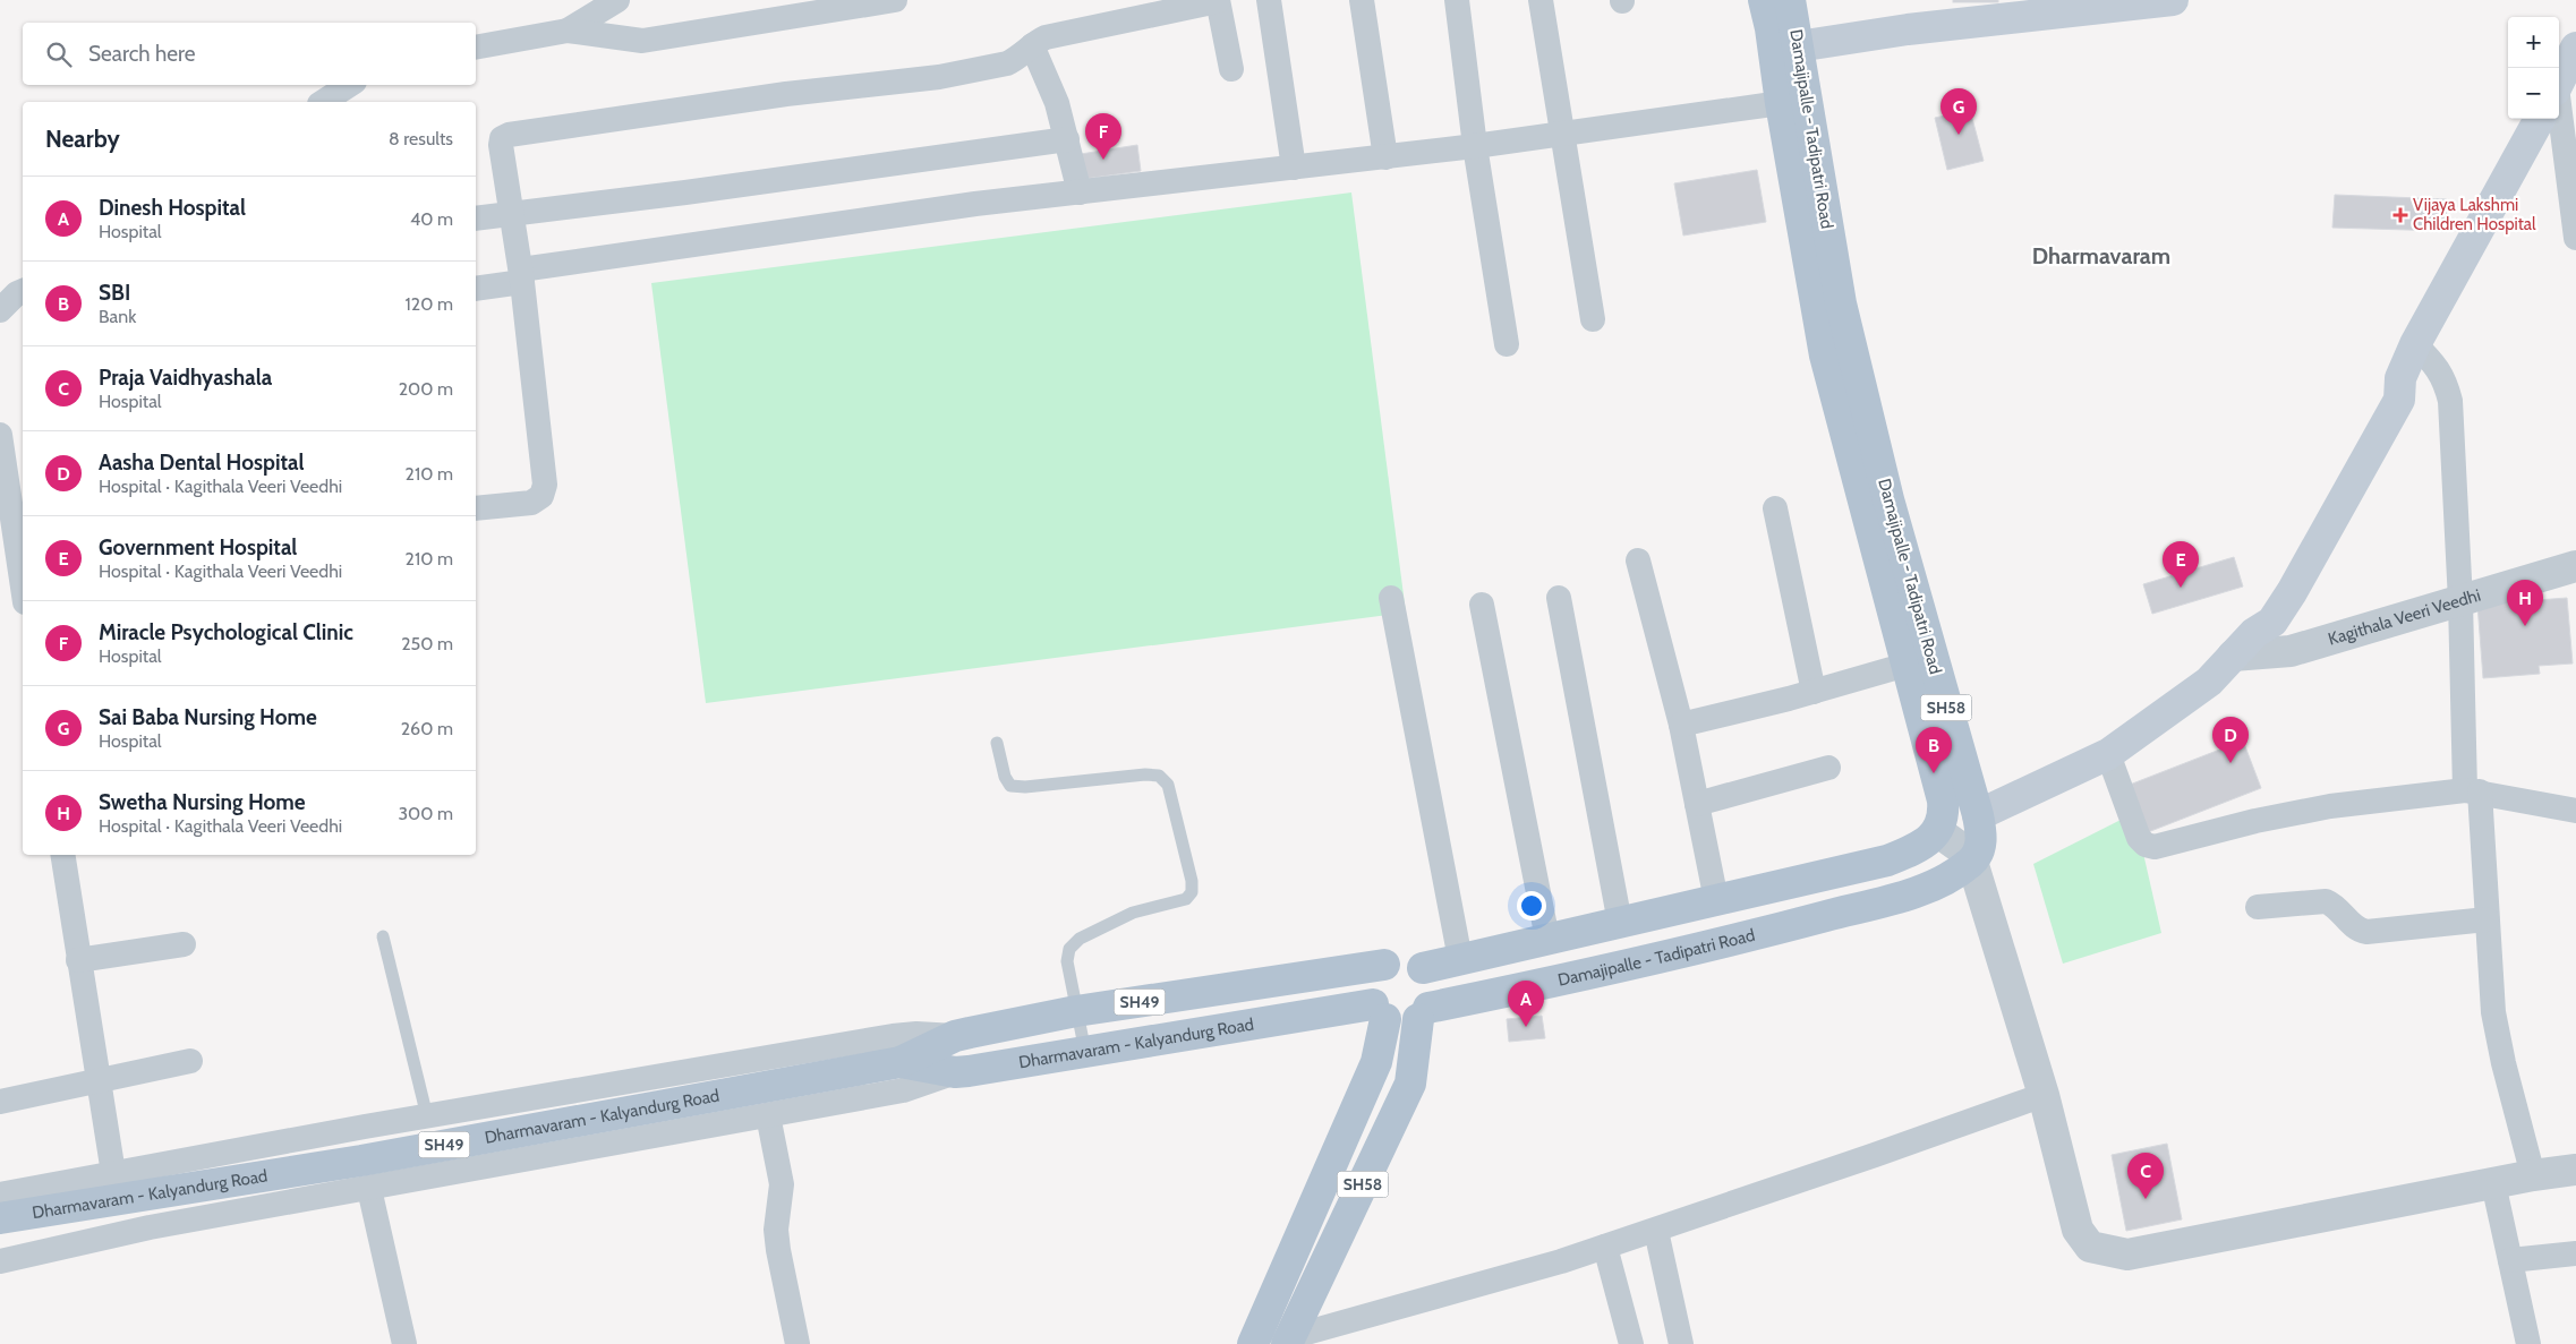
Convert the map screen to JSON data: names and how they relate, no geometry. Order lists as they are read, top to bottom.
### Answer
{
  "streets": {
    "main road": [
      "Damajipalle - Tadipatri Road",
      "SH58",
      "SH49",
      "Dharmavaram - Kalyandurg Road"
    ],
    "street": ["Kagithala Veeri Veedhi"]
  },
  "crossings": [
    ["Damajipalle - Tadipatri Road", "SH58"],
    ["Damajipalle - Tadipatri Road", "Dharmavaram - Kalyandurg Road"],
    ["SH58", "Dharmavaram - Kalyandurg Road"]
  ],
  "districts": ["Dharmavaram"],
  "places": {
    "health": ["Vijaya Lakshmi Children Hospital"]
  },
  "page": {
    "map_buttons": ["+", "−"],
    "search": "Search here",
    "pins": [
      "G",
      "F",
      "E",
      "H",
      "D",
      "B",
      "A",
      "C"
    ],
    "heading": ["Nearby", "8 results"],
    "list": [
      {
        "mark": "A",
        "name": "Dinesh Hospital",
        "note": "Hospital",
        "value": "40 m"
      },
      {
        "mark": "B",
        "name": "SBI",
        "note": "Bank",
        "value": "120 m"
      },
      {
        "mark": "C",
        "name": "Praja Vaidhyashala",
        "note": "Hospital",
        "value": "200 m"
      },
      {
        "mark": "D",
        "name": "Aasha Dental Hospital",
        "note": "Hospital · Kagithala Veeri Veedhi",
        "value": "210 m"
      },
      {
        "mark": "E",
        "name": "Government Hospital",
        "note": "Hospital · Kagithala Veeri Veedhi",
        "value": "210 m"
      },
      {
        "mark": "F",
        "name": "Miracle Psychological Clinic",
        "note": "Hospital",
        "value": "250 m"
      },
      {
        "mark": "G",
        "name": "Sai Baba Nursing Home",
        "note": "Hospital",
        "value": "260 m"
      },
      {
        "mark": "H",
        "name": "Swetha Nursing Home",
        "note": "Hospital · Kagithala Veeri Veedhi",
        "value": "300 m"
      }
    ]
  }
}
